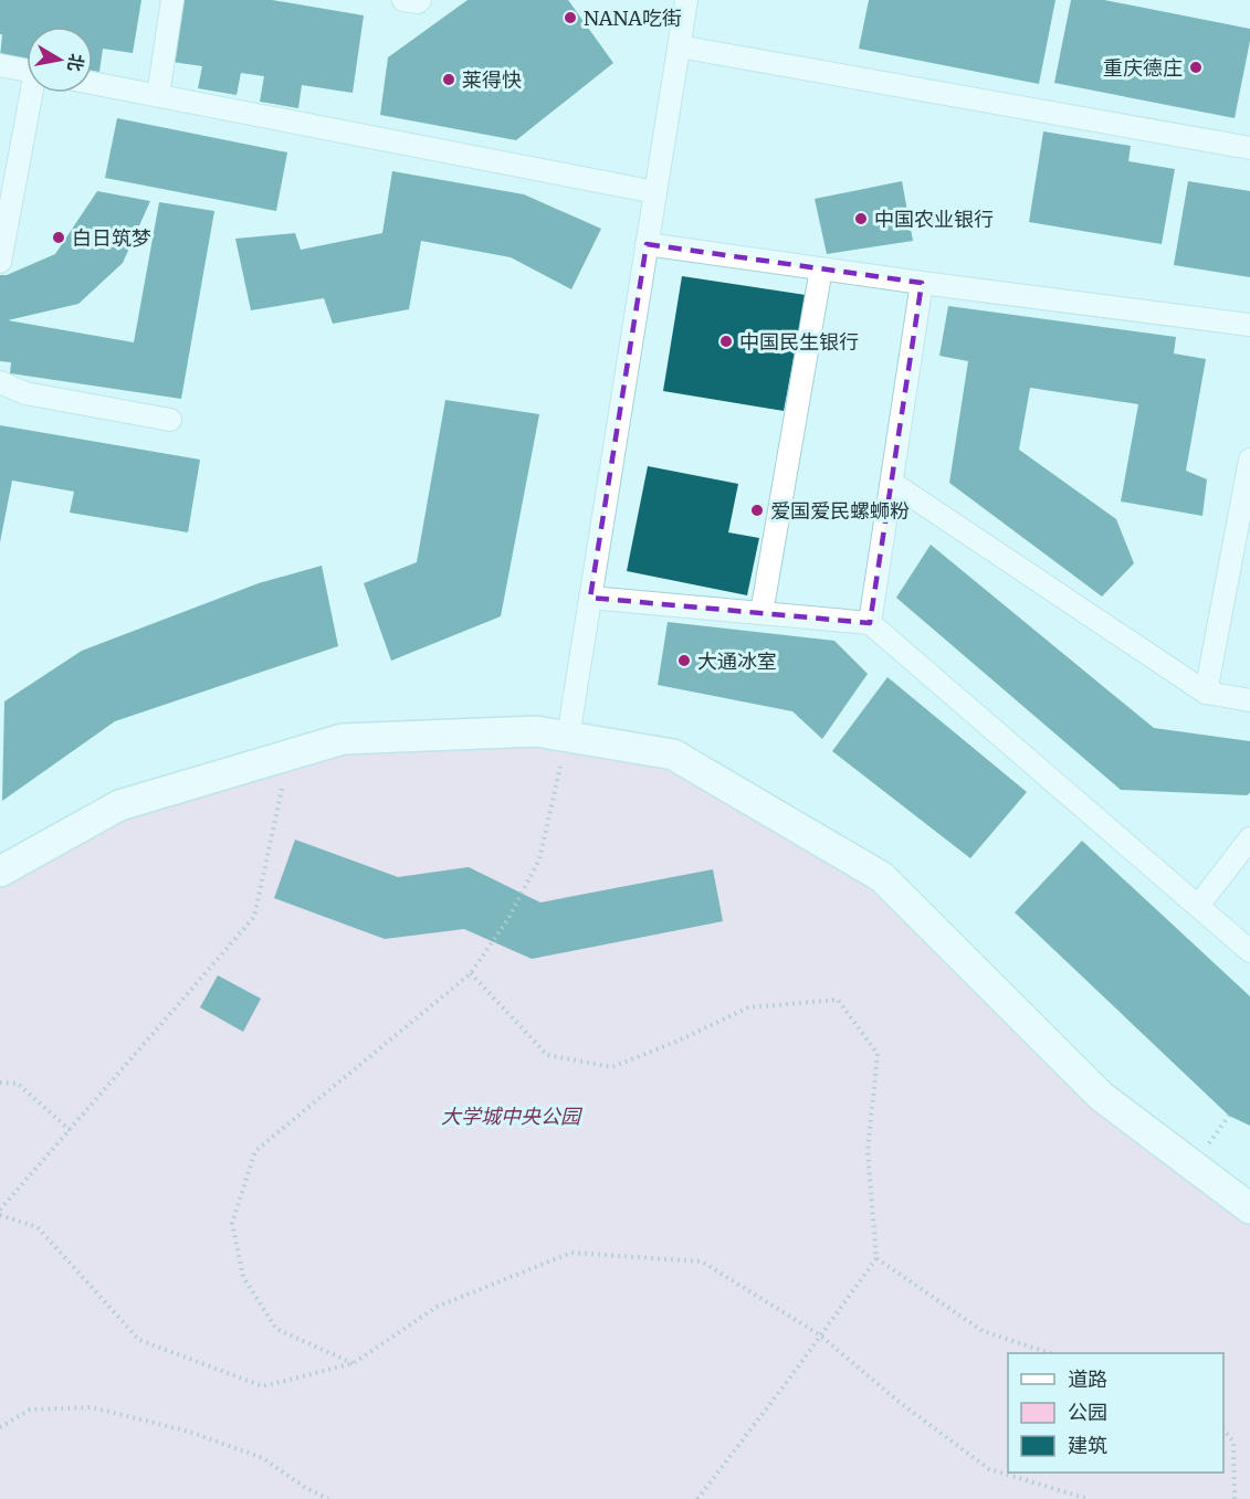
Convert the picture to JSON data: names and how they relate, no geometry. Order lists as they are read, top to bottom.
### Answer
{
  "parks": ["大学城中央公园"],
  "places": [
    "NANA吃街",
    "重庆德庄",
    "莱得快",
    "中国农业银行",
    "白日筑梦",
    "中国民生银行",
    "爱国爱民螺蛳粉",
    "大通冰室"
  ],
  "legend": ["道路", "公园", "建筑"],
  "north": "right"
}
